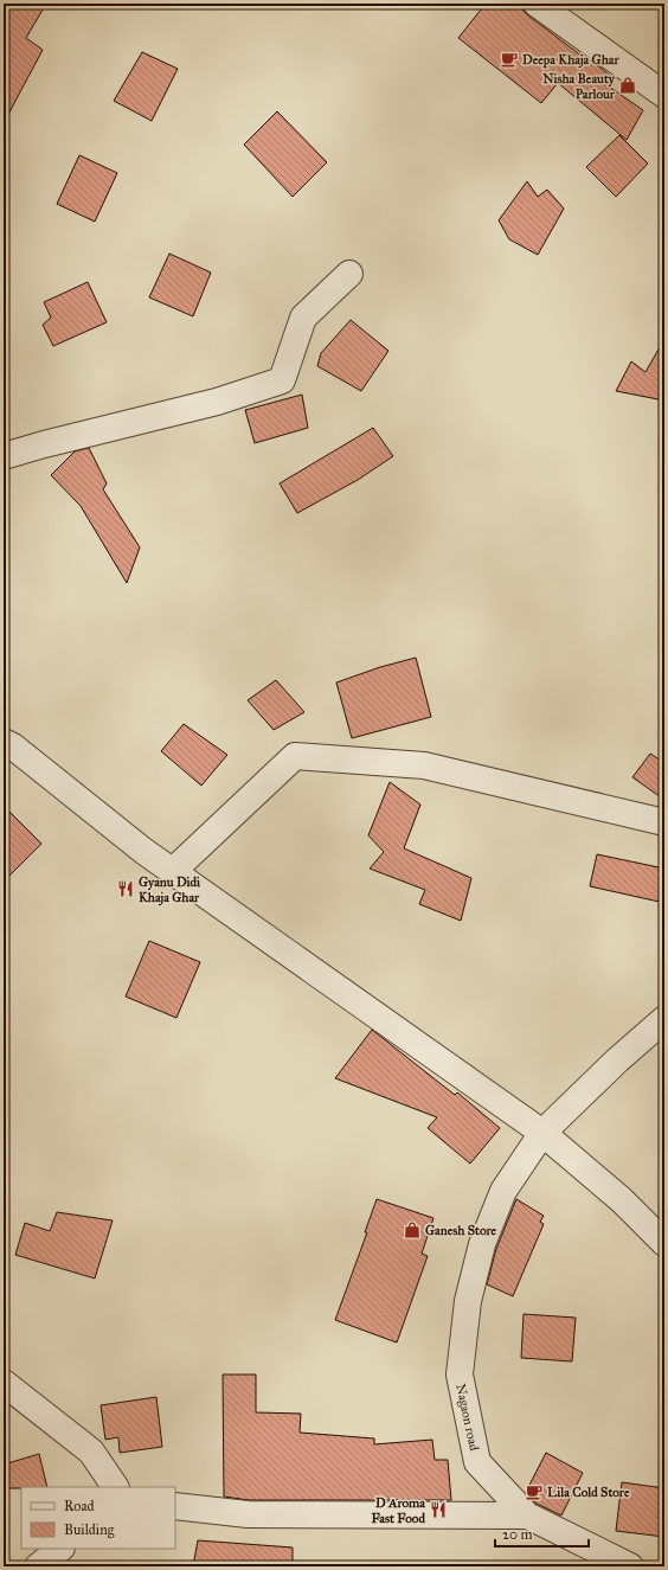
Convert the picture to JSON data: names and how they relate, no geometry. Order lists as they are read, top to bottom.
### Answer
{
  "streets": {
    "street": ["Nagaon road"]
  },
  "places": {
    "cafe": ["Deepa Khaja Ghar", "Lila Cold Store"],
    "shop": ["Nisha Beauty Parlour", "Ganesh Store"],
    "restaurant": ["Gyanu Didi Khaja Ghar", "D Aroma Fast Food"]
  },
  "legend": ["Road", "Building"],
  "scale_bar": "20 m"
}
